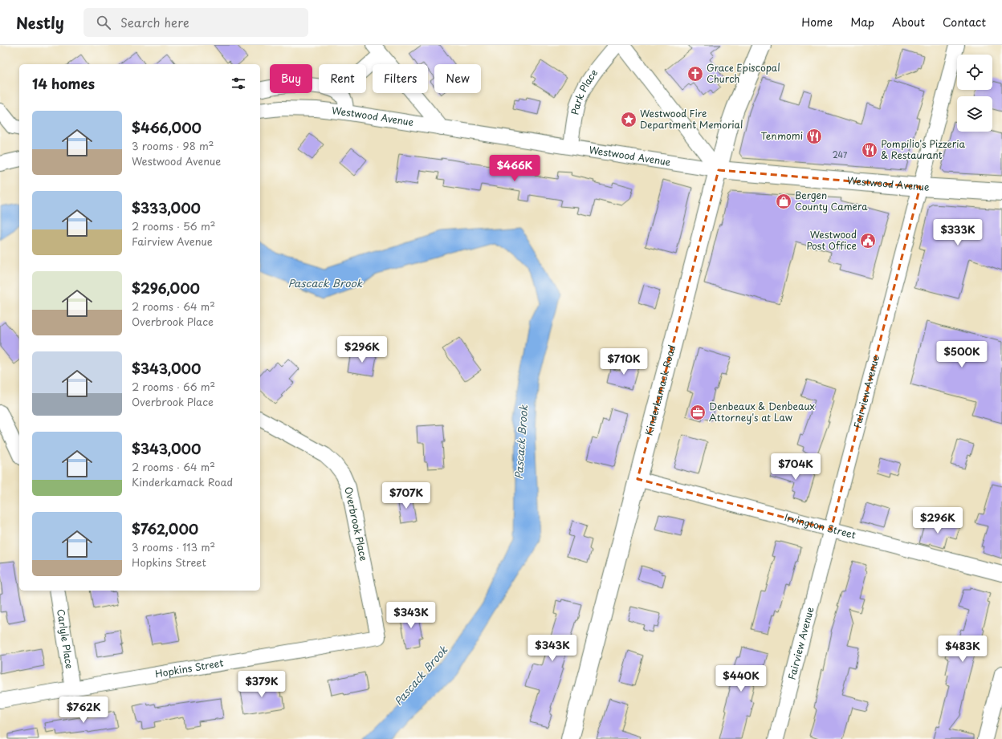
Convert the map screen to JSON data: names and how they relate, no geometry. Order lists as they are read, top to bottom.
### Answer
{
  "streets": {
    "main road": ["Westwood Avenue", "Kinderkamack Road"],
    "street": [
      "Park Place",
      "Fairview Avenue",
      "Overbrook Place",
      "Irvington Street",
      "Carlyle Place",
      "Hopkins Street"
    ]
  },
  "crossings": [
    ["Park Place", "Westwood Avenue"],
    ["Westwood Avenue", "Kinderkamack Road"],
    ["Westwood Avenue", "Fairview Avenue"],
    ["Kinderkamack Road", "Irvington Street"],
    ["Fairview Avenue", "Irvington Street"],
    ["Overbrook Place", "Hopkins Street"],
    ["Carlyle Place", "Hopkins Street"]
  ],
  "water": ["Pascack Brook"],
  "places": {
    "church": ["Grace Episcopal Church"],
    "place": ["Westwood Fire Department Memorial"],
    "restaurant": ["Tenmomi", "Pompilio's Pizzeria & Restaurant"],
    "shop": ["Bergen County Camera"],
    "public building": ["Westwood Post Office"],
    "office": ["Denbeaux & Denbeaux Attorney's at Law"]
  },
  "house_numbers": ["247"],
  "page": {
    "header": "Nestly",
    "search": "Search here",
    "nav": [
      "Home",
      "Map",
      "About",
      "Contact"
    ],
    "chip": [
      "Buy",
      "Rent",
      "Filters",
      "New"
    ],
    "heading": "14 homes",
    "list": [
      {
        "name": "$466,000",
        "note": "3 rooms · 98 m² · Westwood Avenue"
      },
      {
        "name": "$333,000",
        "note": "2 rooms · 56 m² · Fairview Avenue"
      },
      {
        "name": "$296,000",
        "note": "2 rooms · 64 m² · Overbrook Place"
      },
      {
        "name": "$343,000",
        "note": "2 rooms · 66 m² · Overbrook Place"
      },
      {
        "name": "$343,000",
        "note": "2 rooms · 64 m² · Kinderkamack Road"
      },
      {
        "name": "$762,000",
        "note": "3 rooms · 113 m² · Hopkins Street"
      }
    ],
    "price": [
      "$466K",
      "$333K",
      "$296K",
      "$500K",
      "$710K",
      "$704K",
      "$707K",
      "$296K",
      "$343K",
      "$343K",
      "$483K",
      "$440K",
      "$379K",
      "$762K"
    ]
  }
}
